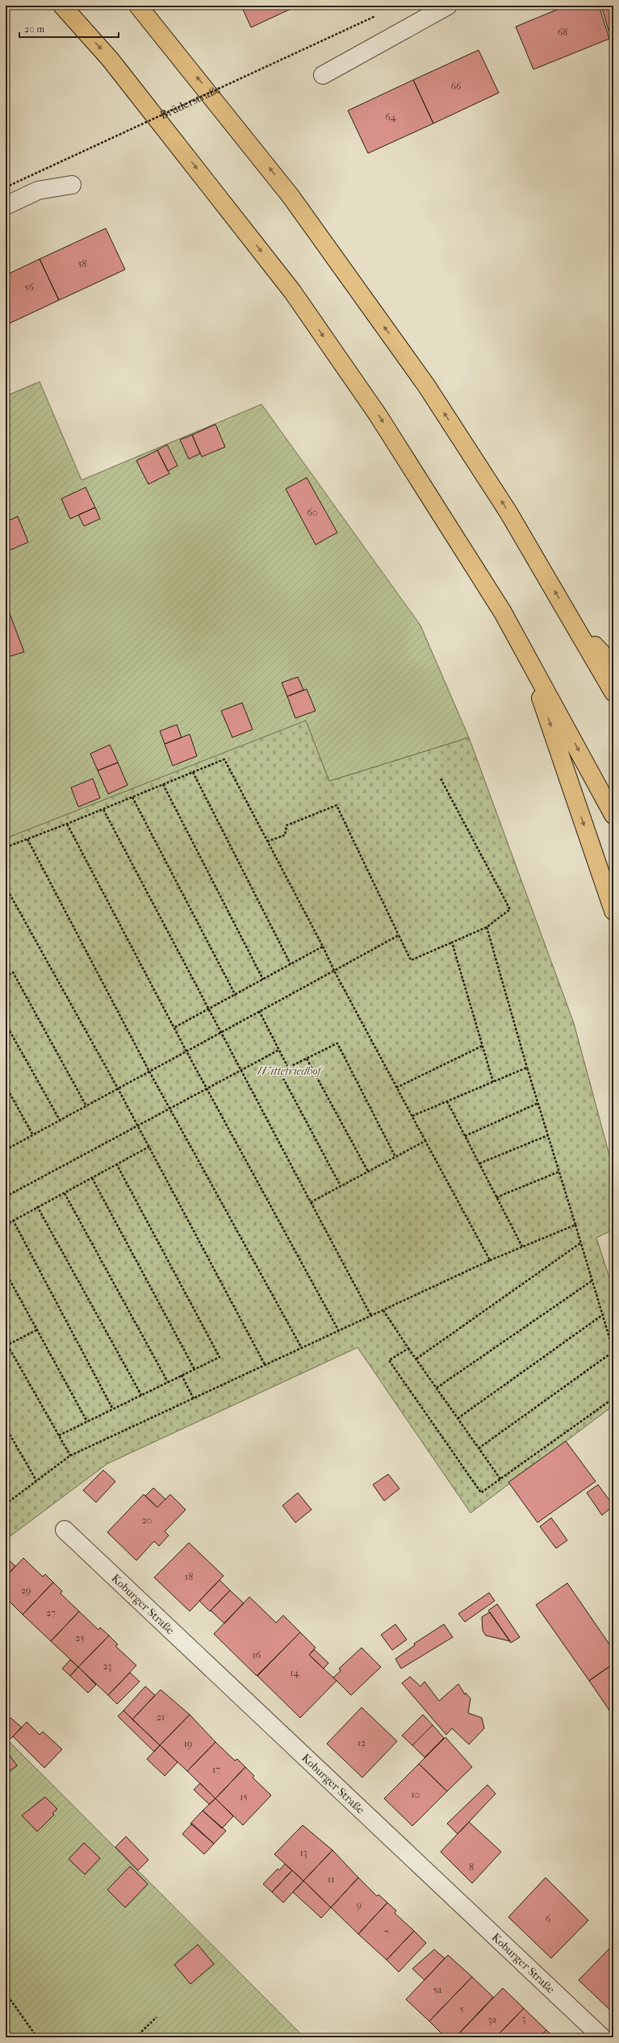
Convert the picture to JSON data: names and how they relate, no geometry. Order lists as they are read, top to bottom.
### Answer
{
  "streets": {
    "street": ["Koburger Straße"],
    "path": ["Brüderstraße"]
  },
  "parks": ["Wittefriedhof"],
  "house_numbers": [
    "68",
    "66",
    "64",
    "58",
    "56",
    "60",
    "20",
    "18",
    "29",
    "27",
    "25",
    "16",
    "23",
    "14",
    "21",
    "12",
    "19",
    "17",
    "10",
    "15",
    "13",
    "8",
    "11",
    "9",
    "6",
    "7",
    "5a",
    "5",
    "3",
    "3a"
  ],
  "scale_bar": "20 m"
}
